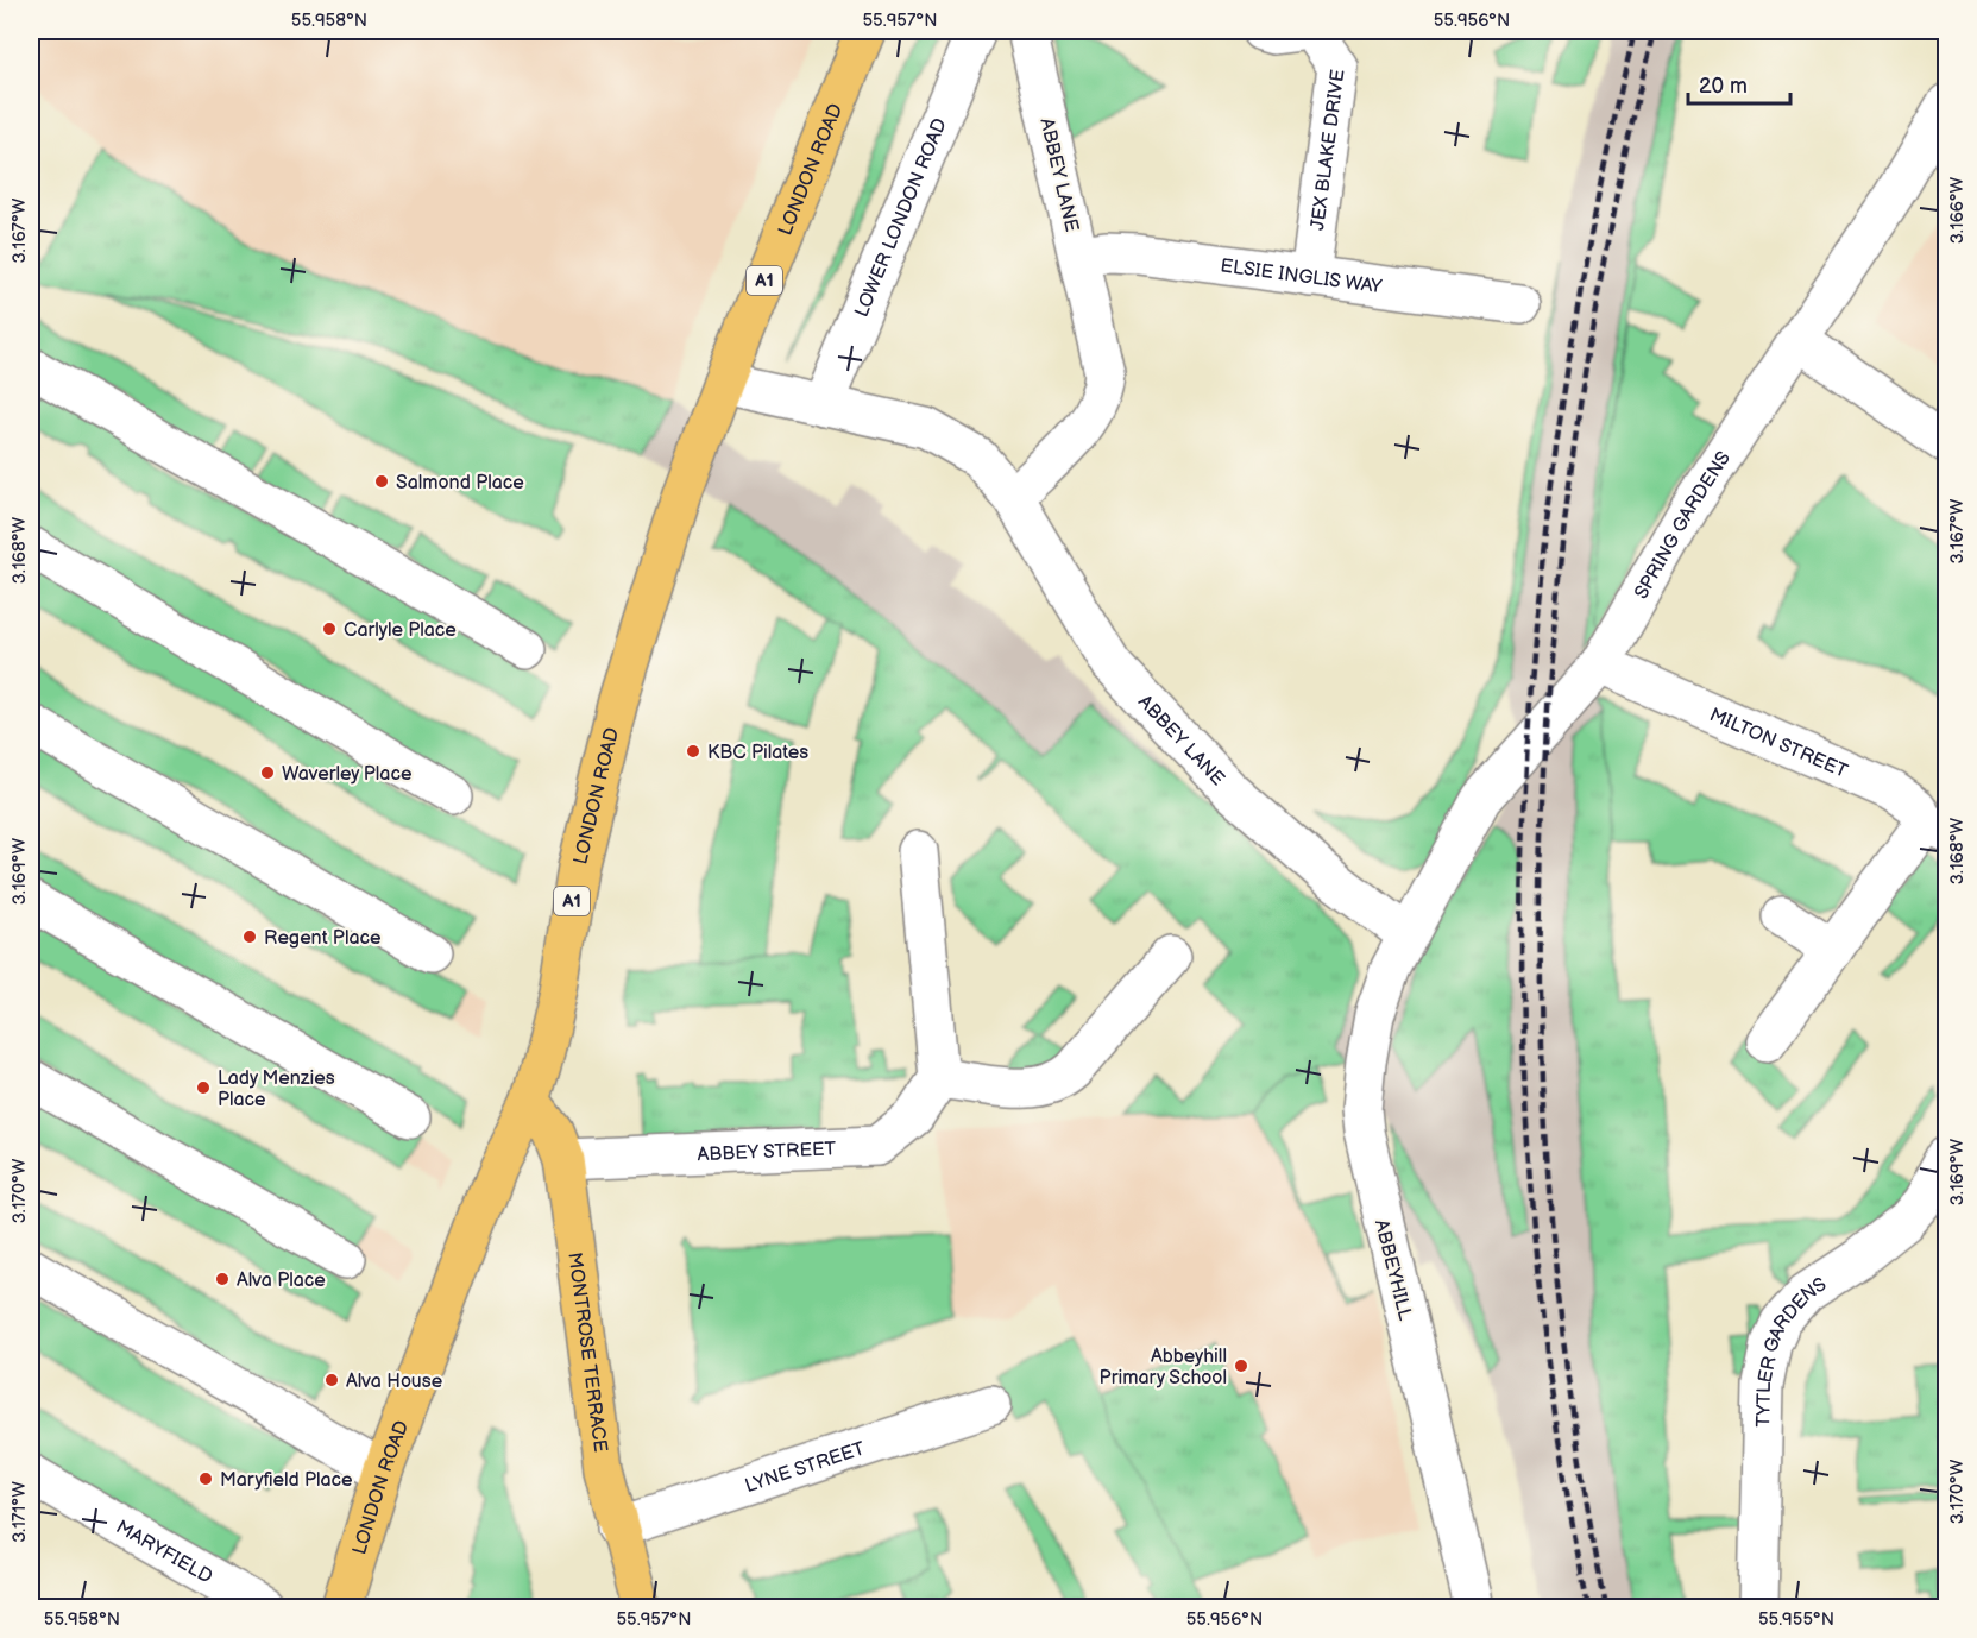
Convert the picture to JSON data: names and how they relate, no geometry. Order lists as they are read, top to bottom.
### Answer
{
  "streets": {
    "main road": ["LONDON ROAD", "A1", "MONTROSE TERRACE"],
    "street": [
      "JEX BLAKE DRIVE",
      "ABBEY LANE",
      "LOWER LONDON ROAD",
      "ELSIE INGLIS WAY",
      "SPRING GARDENS",
      "MILTON STREET",
      "ABBEY STREET",
      "ABBEYHILL",
      "TYTLER GARDENS",
      "LYNE STREET",
      "MARYFIELD"
    ]
  },
  "crossings": [
    ["JEX BLAKE DRIVE", "ELSIE INGLIS WAY"],
    ["LONDON ROAD", "ABBEY LANE"],
    ["LONDON ROAD", "MONTROSE TERRACE"],
    ["ABBEY LANE", "LOWER LONDON ROAD"],
    ["ABBEY LANE", "ELSIE INGLIS WAY"],
    ["ABBEY LANE", "SPRING GARDENS"],
    ["ABBEY LANE", "ABBEYHILL"],
    ["SPRING GARDENS", "MILTON STREET"],
    ["SPRING GARDENS", "ABBEYHILL"],
    ["ABBEY STREET", "MONTROSE TERRACE"],
    ["MONTROSE TERRACE", "LYNE STREET"]
  ],
  "places": [
    "Salmond Place",
    "Carlyle Place",
    "KBC Pilates",
    "Waverley Place",
    "Regent Place",
    "Lady Menzies Place",
    "Alva Place",
    "Abbeyhill Primary School",
    "Alva House",
    "Maryfield Place"
  ],
  "scale_bar": "20 m",
  "coordinates": [
    "55.958°N",
    "55.957°N",
    "55.956°N",
    "3.166°W",
    "3.167°W",
    "3.168°W",
    "3.169°W",
    "3.170°W",
    "3.171°W",
    "55.955°N"
  ]
}
